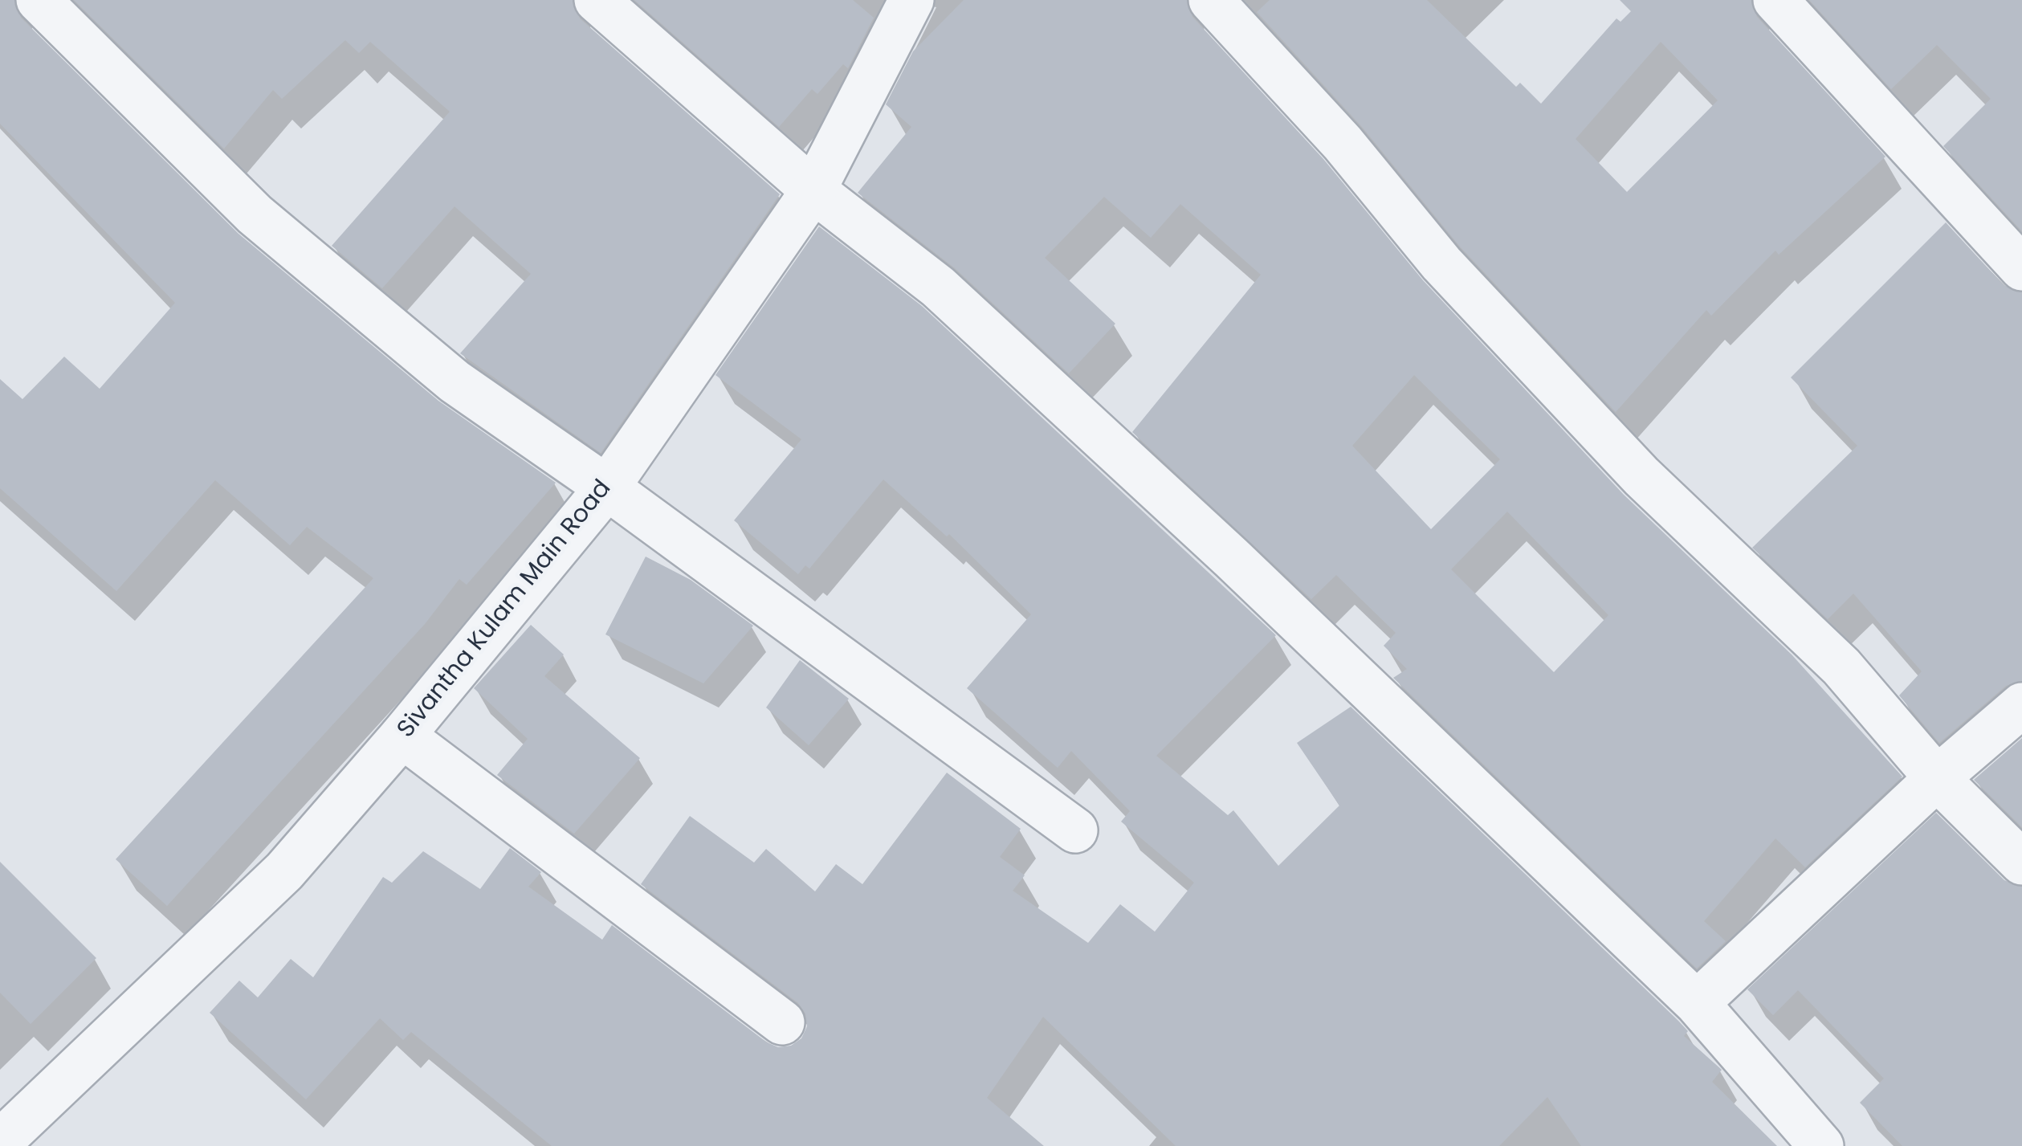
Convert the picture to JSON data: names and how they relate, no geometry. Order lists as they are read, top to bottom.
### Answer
{
  "streets": {
    "street": ["Sivantha Kulam Main Road"]
  }
}
